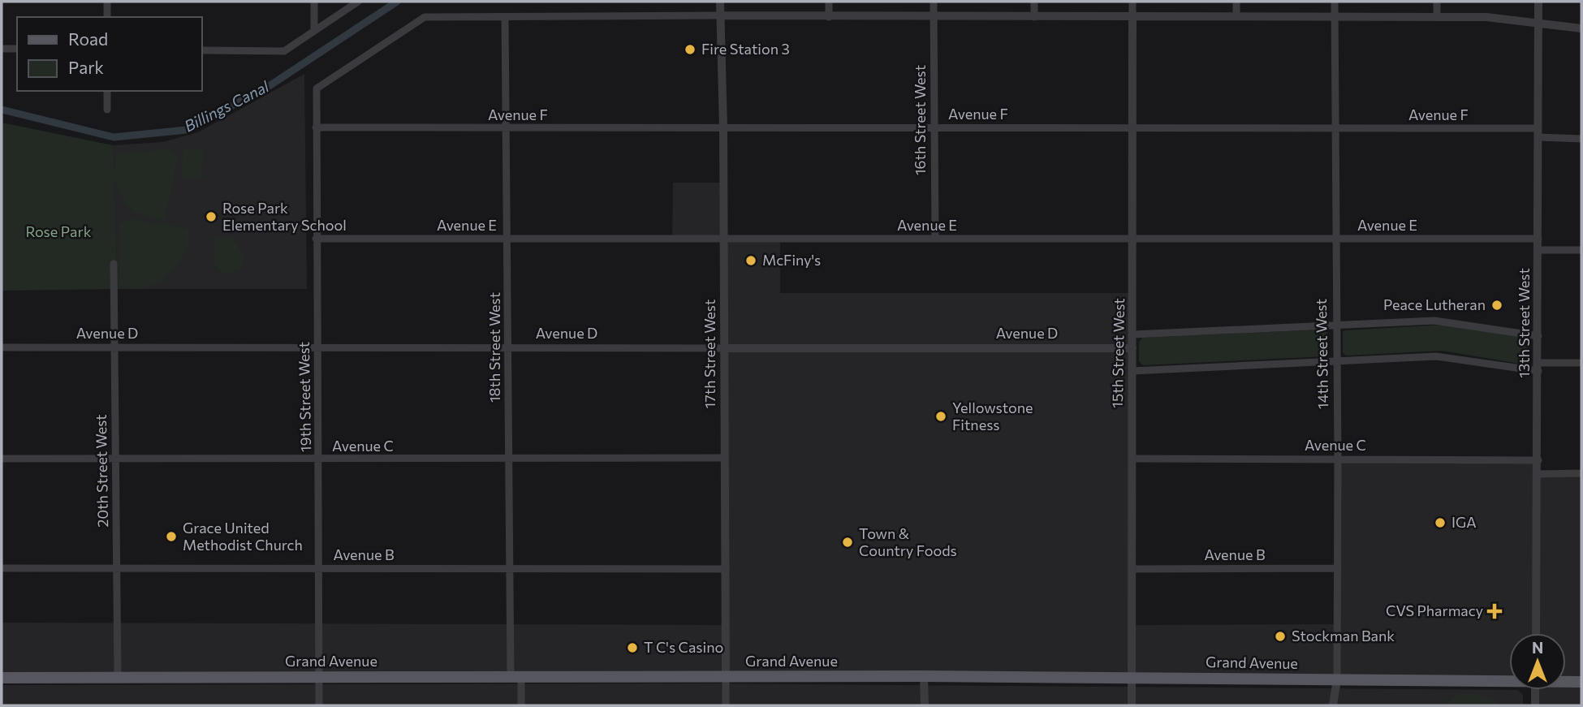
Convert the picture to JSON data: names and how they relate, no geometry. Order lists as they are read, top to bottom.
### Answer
{
  "streets": {
    "main road": ["Grand Avenue"],
    "street": [
      "Avenue F",
      "16th Street West",
      "Avenue E",
      "13th Street West",
      "Avenue D",
      "18th Street West",
      "15th Street West",
      "17th Street West",
      "14th Street West",
      "19th Street West",
      "Avenue C",
      "20th Street West",
      "Avenue B"
    ]
  },
  "crossings": [
    ["Avenue F", "16th Street West"],
    ["Avenue F", "13th Street West"],
    ["Avenue F", "18th Street West"],
    ["Avenue F", "15th Street West"],
    ["Avenue F", "17th Street West"],
    ["Avenue F", "14th Street West"],
    ["Avenue F", "19th Street West"],
    ["16th Street West", "Avenue E"],
    ["Avenue E", "13th Street West"],
    ["Avenue E", "18th Street West"],
    ["Avenue E", "15th Street West"],
    ["Avenue E", "17th Street West"],
    ["Avenue E", "14th Street West"],
    ["Avenue E", "19th Street West"],
    ["13th Street West", "Avenue C"],
    ["Avenue D", "18th Street West"],
    ["Avenue D", "15th Street West"],
    ["Avenue D", "17th Street West"],
    ["Avenue D", "19th Street West"],
    ["Avenue D", "20th Street West"],
    ["18th Street West", "19th Street West"],
    ["18th Street West", "Avenue C"],
    ["18th Street West", "Avenue B"],
    ["18th Street West", "Grand Avenue"],
    ["15th Street West", "Avenue C"],
    ["15th Street West", "Avenue B"],
    ["15th Street West", "Grand Avenue"],
    ["17th Street West", "Avenue C"],
    ["17th Street West", "Avenue B"],
    ["17th Street West", "Grand Avenue"],
    ["14th Street West", "Avenue C"],
    ["14th Street West", "Avenue B"],
    ["14th Street West", "Grand Avenue"],
    ["19th Street West", "Avenue C"],
    ["19th Street West", "Avenue B"],
    ["19th Street West", "Grand Avenue"],
    ["Avenue C", "20th Street West"],
    ["20th Street West", "Avenue B"],
    ["20th Street West", "Grand Avenue"]
  ],
  "water": ["Billings Canal"],
  "parks": ["Rose Park"],
  "places": {
    "other": [
      "Fire Station 3",
      "Rose Park Elementary School",
      "McFiny's",
      "Peace Lutheran",
      "Yellowstone Fitness",
      "IGA",
      "Grace United Methodist Church",
      "Town & Country Foods",
      "Stockman Bank",
      "T C's Casino"
    ],
    "health": ["CVS Pharmacy"]
  },
  "legend": ["Road", "Park"],
  "north": "top"
}
